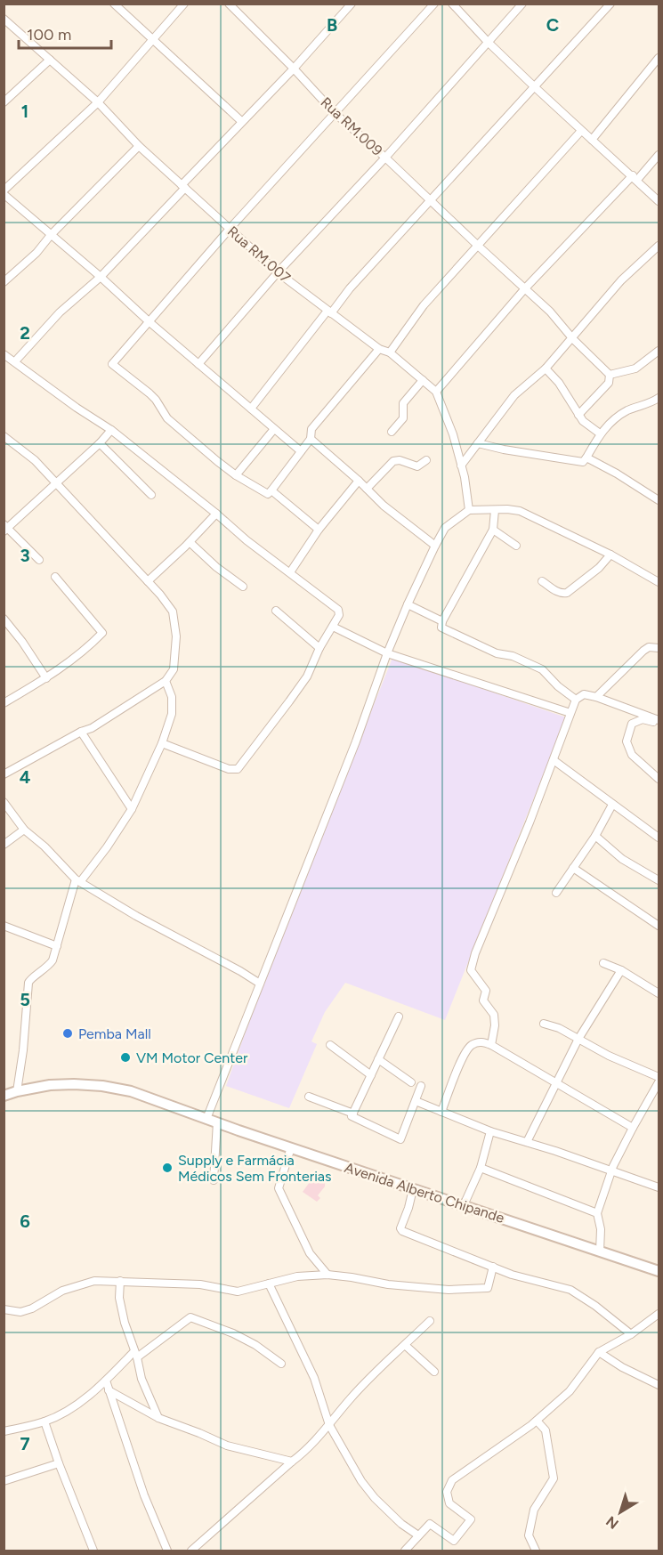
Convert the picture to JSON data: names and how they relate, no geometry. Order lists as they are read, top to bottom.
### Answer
{
  "streets": {
    "main road": ["Avenida Alberto Chipande"],
    "street": ["Rua RM.009", "Rua RM.007"]
  },
  "places": ["Pemba Mall", "VM Motor Center", "Supply e Farmácia Médicos Sem Fronterias"],
  "scale_bar": "100 m",
  "north": "bottom left",
  "grid": {
    "columns": ["B", "C"],
    "rows": [
      "1",
      "2",
      "3",
      "4",
      "5",
      "6",
      "7"
    ]
  }
}
